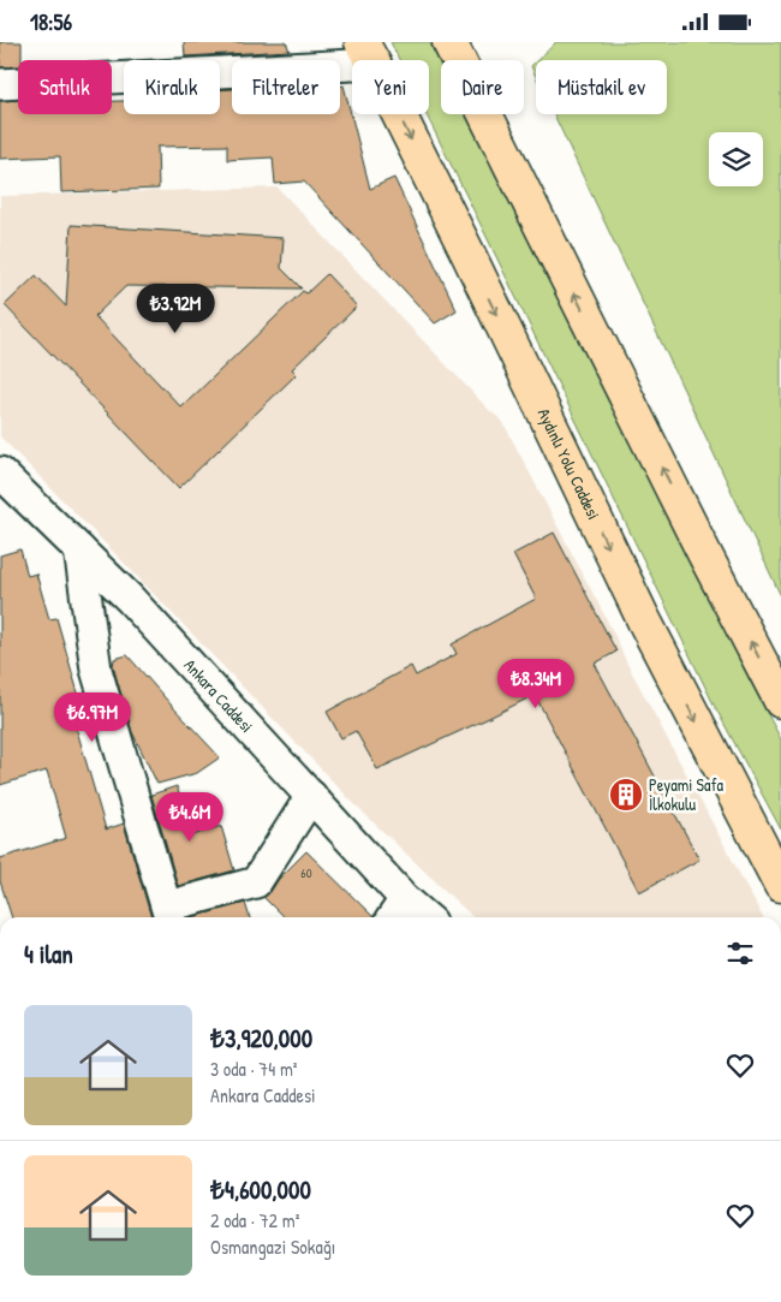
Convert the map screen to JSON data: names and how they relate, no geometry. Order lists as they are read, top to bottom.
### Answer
{
  "streets": {
    "main road": ["Aydınlı Yolu Caddesi"],
    "street": ["Ankara Caddesi"]
  },
  "places": {
    "building": ["Peyami Safa İlkokulu"]
  },
  "house_numbers": ["60"],
  "page": {
    "status": "18:56",
    "chip": [
      "Satılık",
      "Kiralık",
      "Filtreler",
      "Yeni",
      "Daire",
      "Müstakil ev"
    ],
    "price": [
      "₺3.92M",
      "₺8.34M",
      "₺6.97M",
      "₺4.6M"
    ],
    "heading": "4 ilan",
    "list": [
      {
        "name": "₺3,920,000",
        "note": "3 oda · 74 m² · Ankara Caddesi"
      },
      {
        "name": "₺4,600,000",
        "note": "2 oda · 72 m² · Osmangazi Sokağı"
      }
    ]
  }
}
